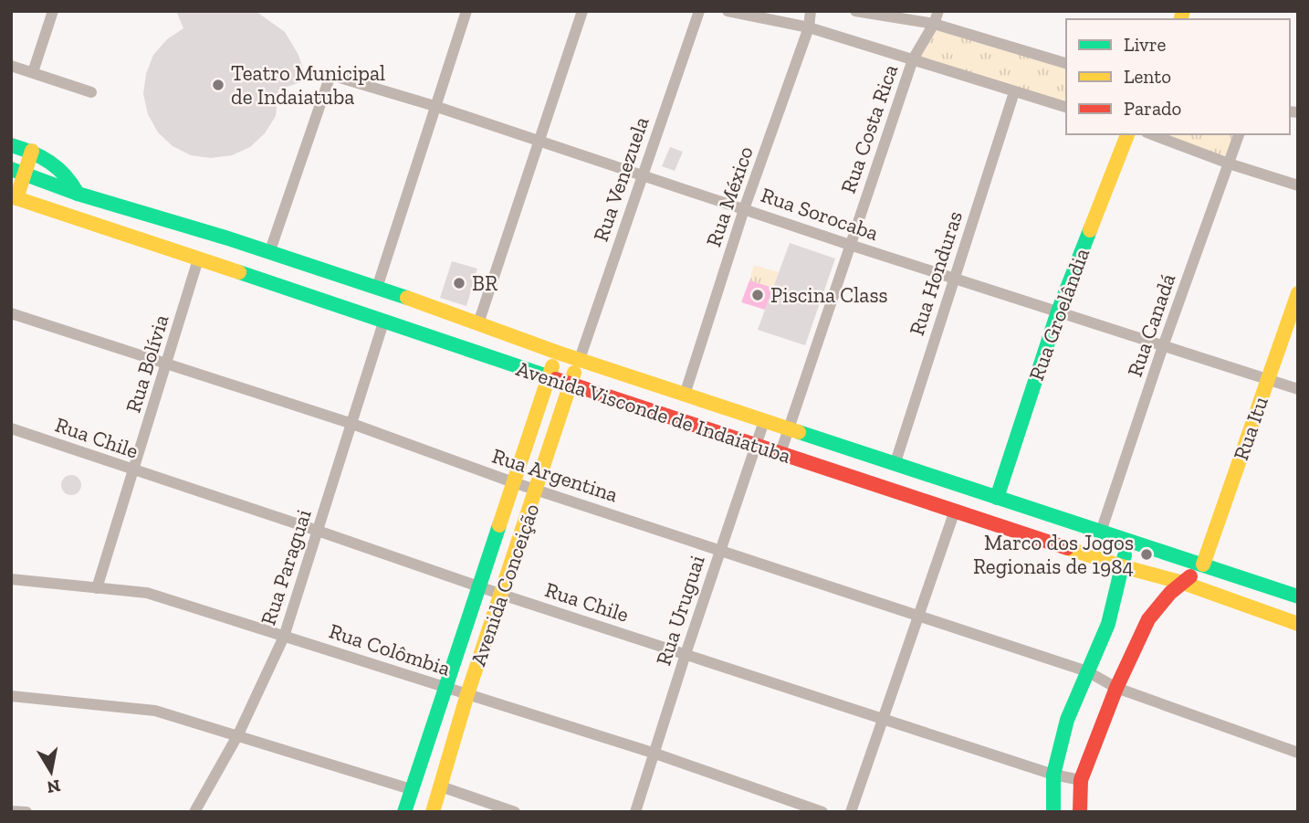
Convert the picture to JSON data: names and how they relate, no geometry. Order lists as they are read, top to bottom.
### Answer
{
  "streets": {
    "main road": [
      "Rua Groelândia",
      "Avenida Visconde de Indaiatuba",
      "Rua Itu",
      "Avenida Conceição"
    ],
    "street": [
      "Rua Costa Rica",
      "Rua Venezuela",
      "Rua México",
      "Rua Sorocaba",
      "Rua Honduras",
      "Rua Canadá",
      "Rua Bolívia",
      "Rua Chile",
      "Rua Argentina",
      "Rua Paraguai",
      "Rua Uruguai",
      "Rua Colômbia"
    ]
  },
  "crossings": [
    ["Rua Costa Rica", "Rua Sorocaba"],
    ["Rua Costa Rica", "Avenida Visconde de Indaiatuba"],
    ["Rua Venezuela", "Rua Sorocaba"],
    ["Rua Venezuela", "Avenida Visconde de Indaiatuba"],
    ["Rua Venezuela", "Avenida Conceição"],
    ["Rua México", "Rua Sorocaba"],
    ["Rua México", "Avenida Visconde de Indaiatuba"],
    ["Rua Sorocaba", "Rua Honduras"],
    ["Rua Sorocaba", "Rua Groelândia"],
    ["Rua Sorocaba", "Rua Canadá"],
    ["Rua Sorocaba", "Avenida Visconde de Indaiatuba"],
    ["Rua Sorocaba", "Rua Itu"],
    ["Rua Honduras", "Avenida Visconde de Indaiatuba"],
    ["Rua Groelândia", "Avenida Visconde de Indaiatuba"],
    ["Rua Canadá", "Avenida Visconde de Indaiatuba"],
    ["Rua Bolívia", "Avenida Visconde de Indaiatuba"],
    ["Rua Bolívia", "Rua Chile"],
    ["Rua Bolívia", "Rua Argentina"],
    ["Rua Bolívia", "Rua Colômbia"],
    ["Avenida Visconde de Indaiatuba", "Rua Itu"],
    ["Avenida Visconde de Indaiatuba", "Rua Paraguai"],
    ["Avenida Visconde de Indaiatuba", "Avenida Conceição"],
    ["Avenida Visconde de Indaiatuba", "Rua Uruguai"],
    ["Rua Chile", "Rua Paraguai"],
    ["Rua Chile", "Avenida Conceição"],
    ["Rua Chile", "Rua Uruguai"],
    ["Rua Argentina", "Rua Paraguai"],
    ["Rua Argentina", "Avenida Conceição"],
    ["Rua Argentina", "Rua Uruguai"],
    ["Rua Paraguai", "Rua Colômbia"],
    ["Avenida Conceição", "Rua Colômbia"],
    ["Rua Uruguai", "Rua Colômbia"]
  ],
  "places": [
    "Teatro Municipal de Indaiatuba",
    "BR",
    "Piscina Class",
    "Marco dos Jogos Regionais de 1984"
  ],
  "legend": ["Livre", "Lento", "Parado"],
  "north": "bottom"
}
